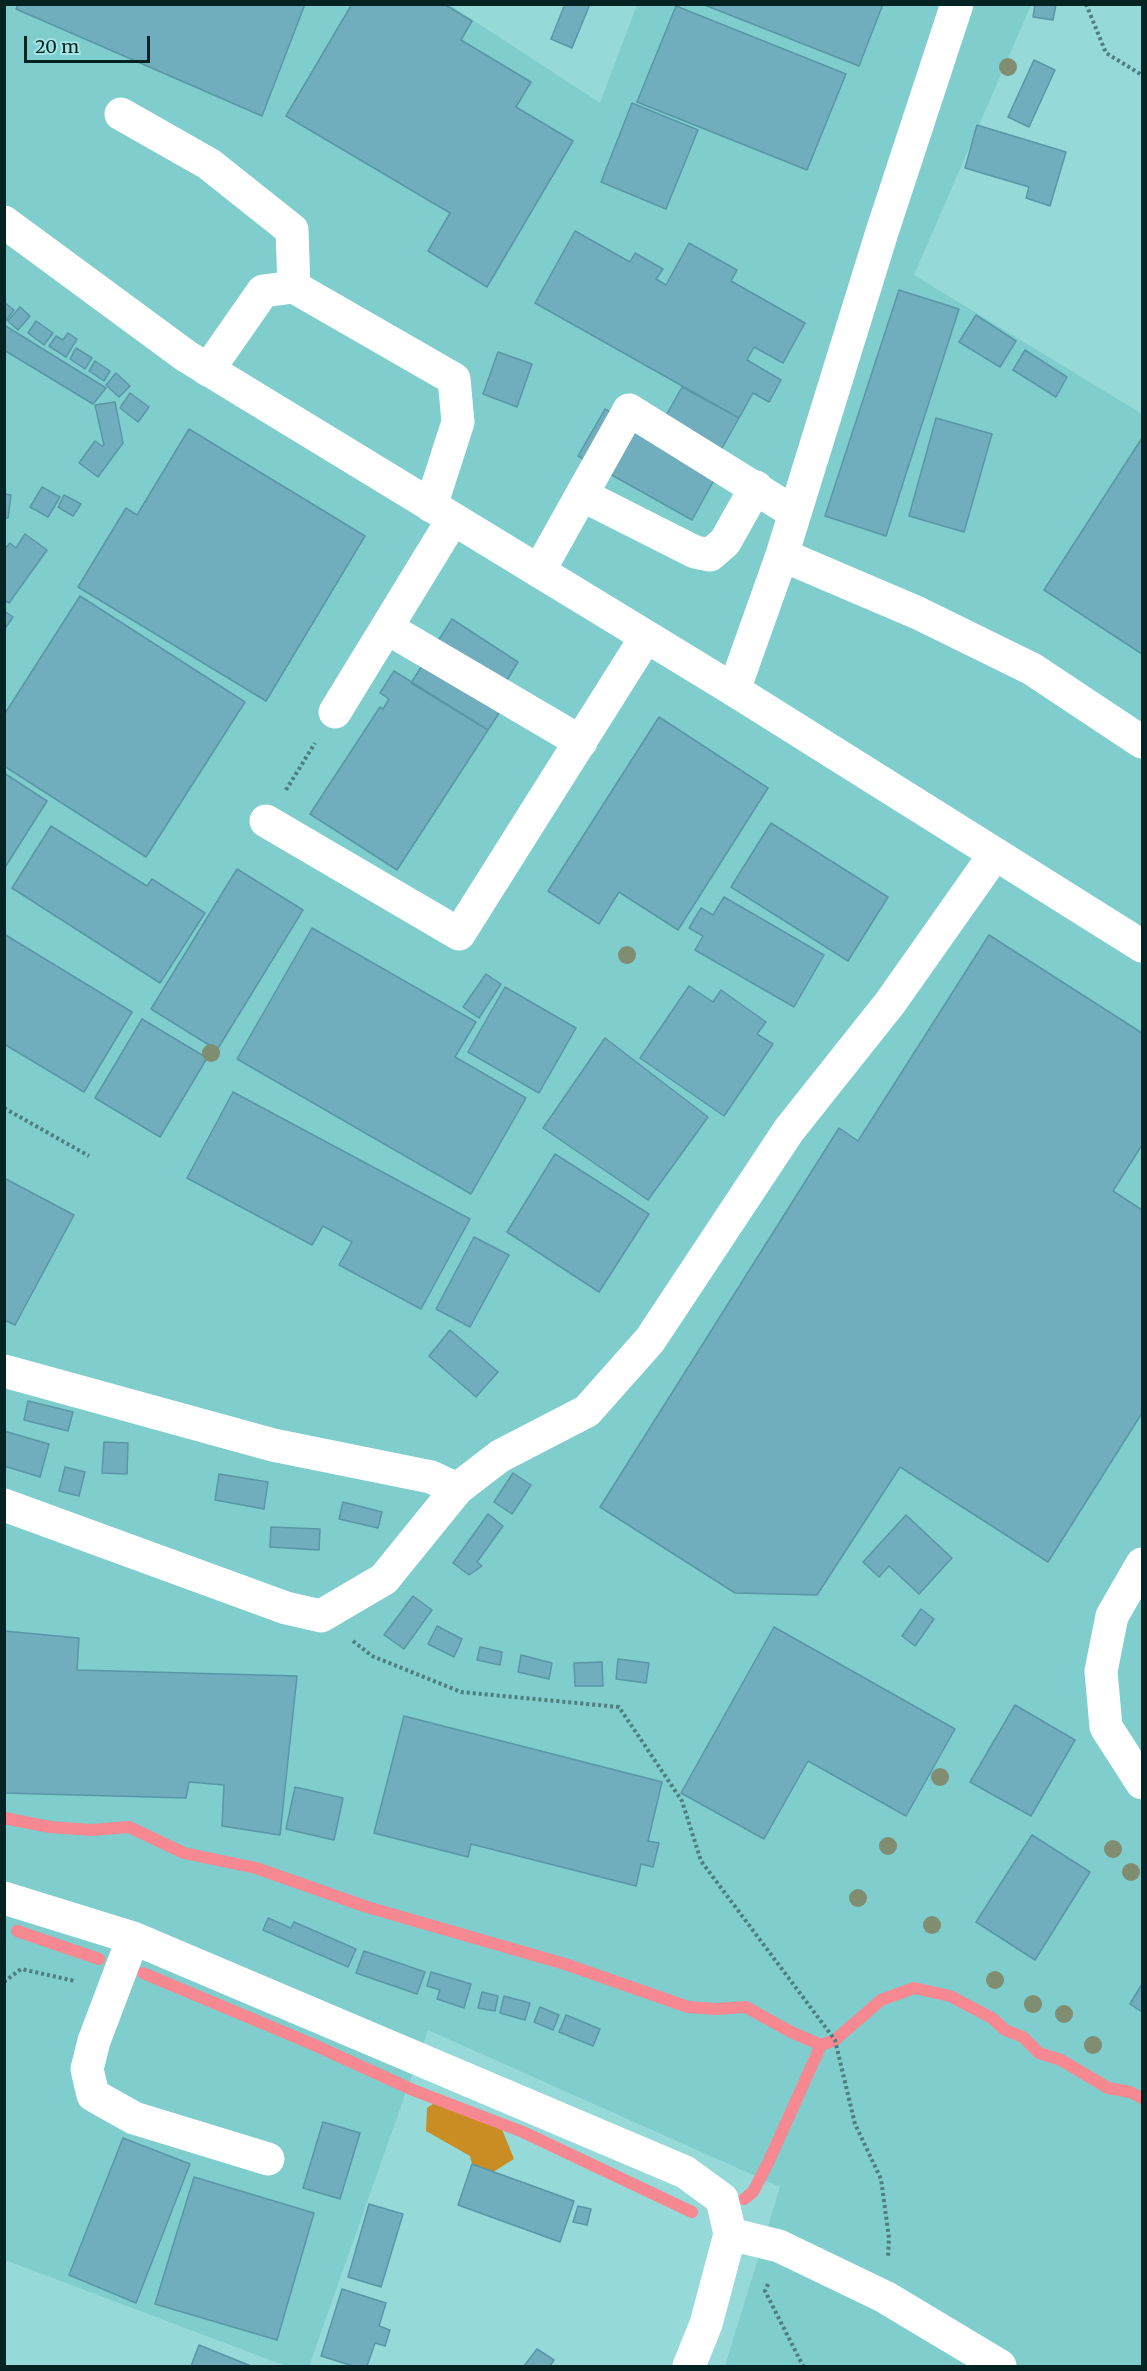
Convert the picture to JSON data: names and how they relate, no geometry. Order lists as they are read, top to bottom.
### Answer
{
  "scale_bar": "20 m"
}
